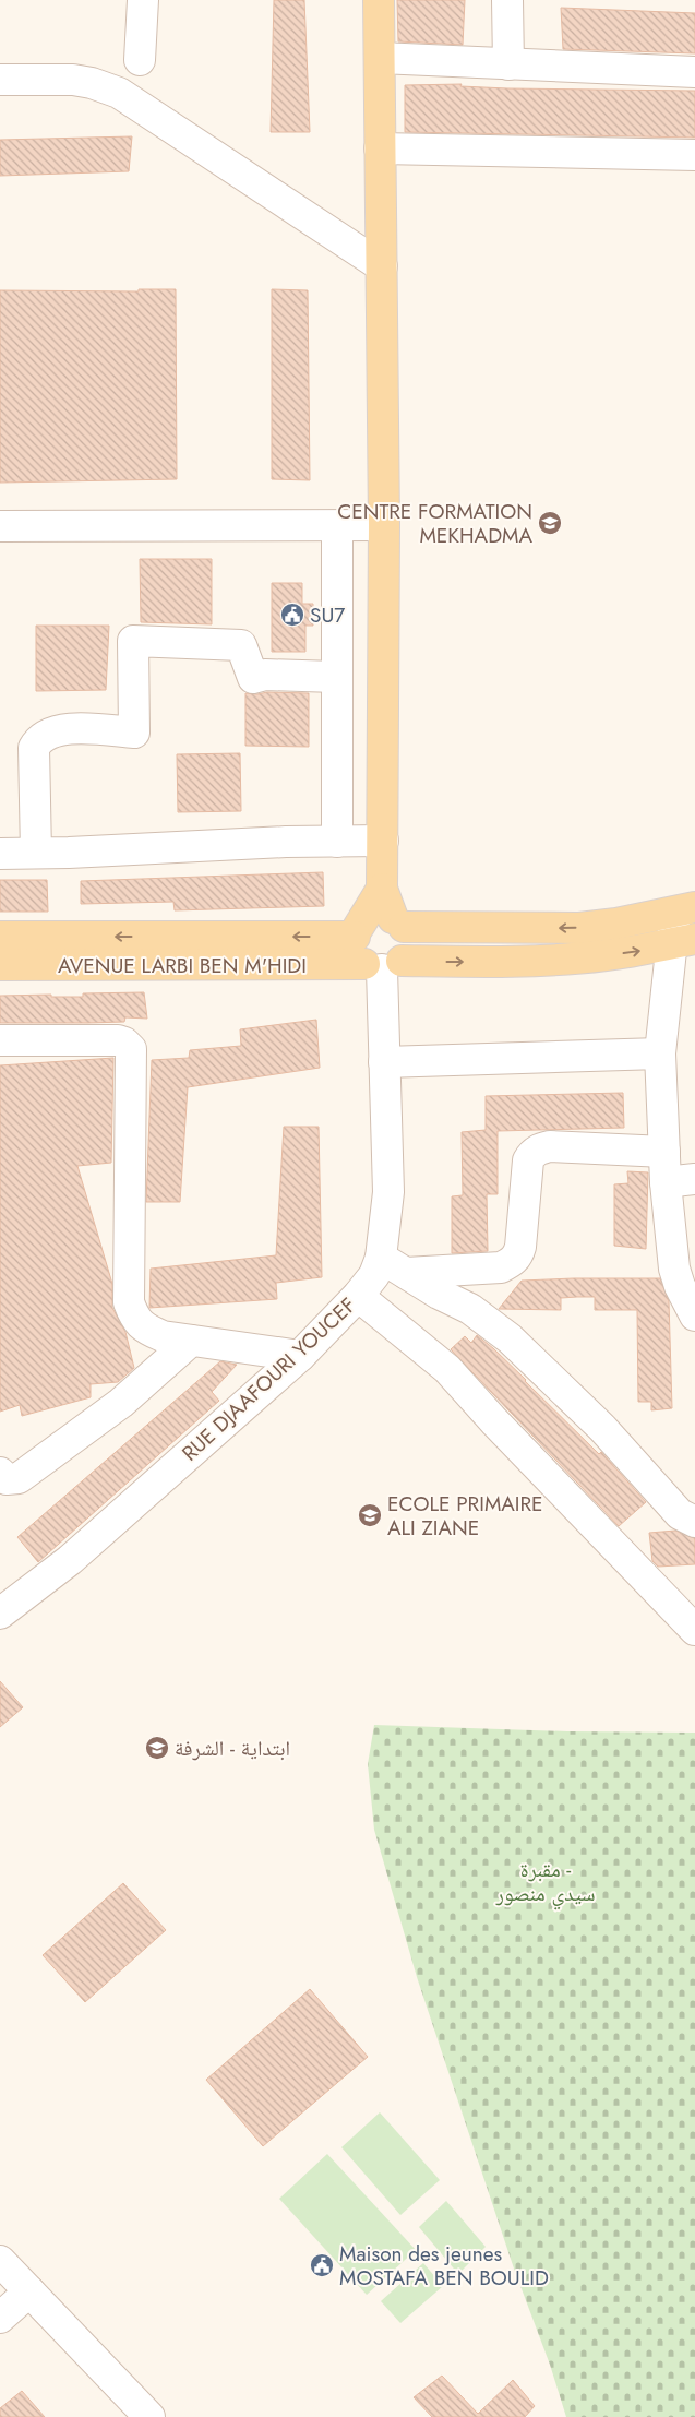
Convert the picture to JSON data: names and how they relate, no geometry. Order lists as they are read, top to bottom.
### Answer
{
  "streets": {
    "main road": ["AVENUE LARBI BEN M'HIDI"],
    "street": ["RUE DJAAFOURI YOUCEF"]
  },
  "crossings": [
    ["AVENUE LARBI BEN M'HIDI", "RUE DJAAFOURI YOUCEF"]
  ],
  "parks": ["مقبرة - سيدي منصور"],
  "places": {
    "school or university": ["CENTRE FORMATION MEKHADMA", "ECOLE PRIMAIRE ALI ZIANE", "ابتداية - الشرفة"],
    "public building": ["SU7", "Maison des jeunes MOSTAFA BEN BOULID"]
  }
}
